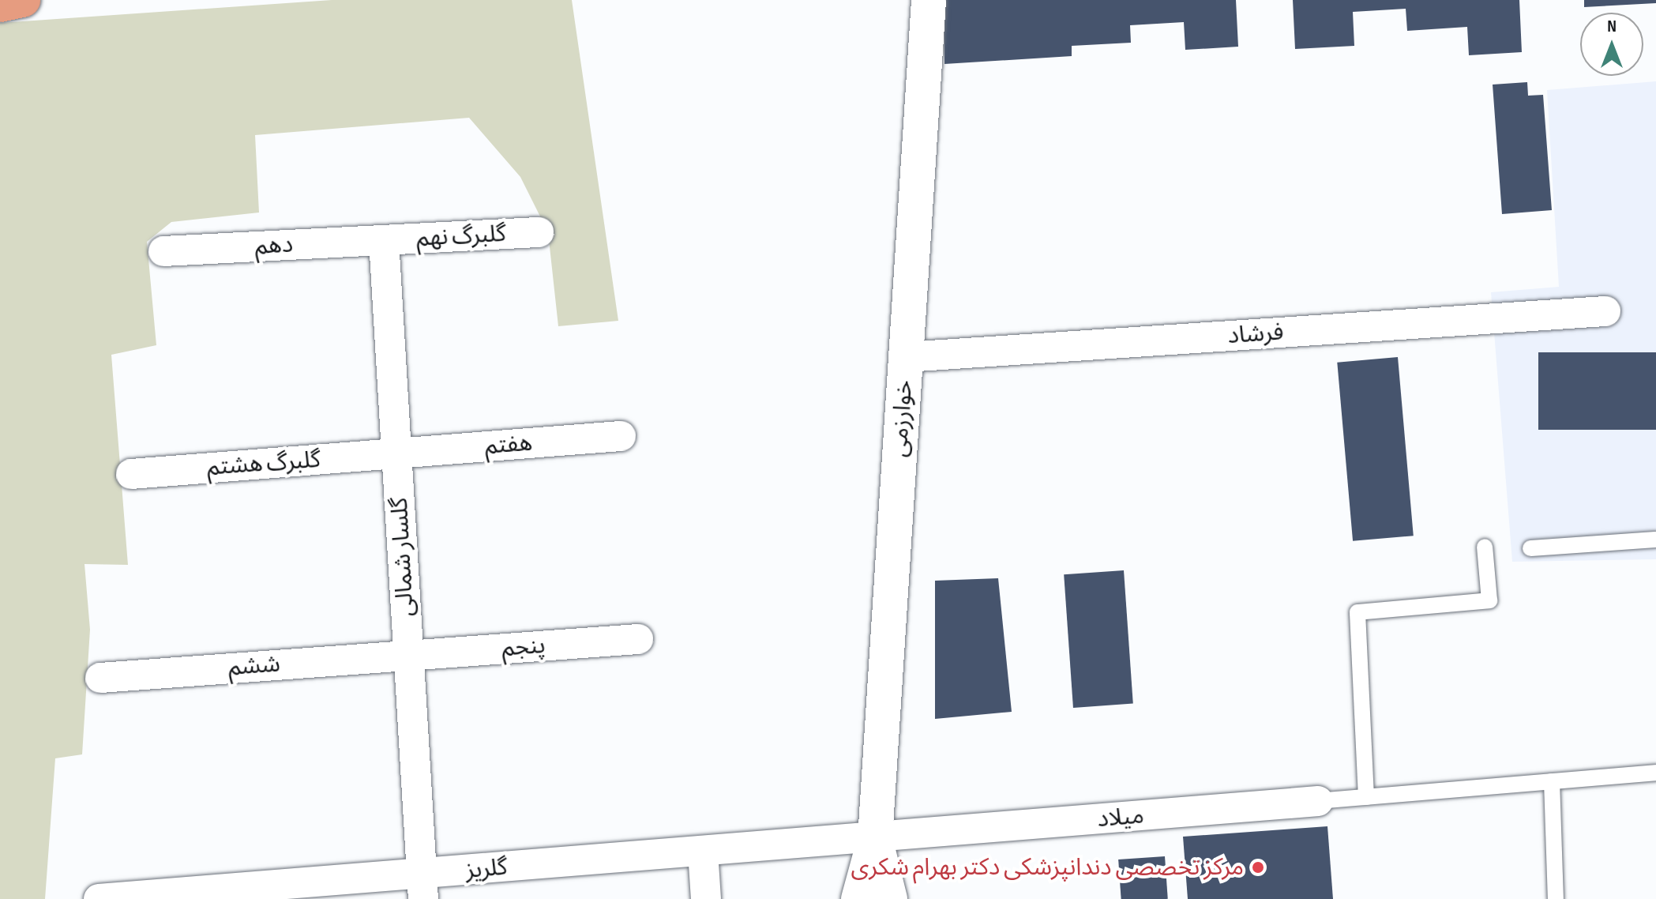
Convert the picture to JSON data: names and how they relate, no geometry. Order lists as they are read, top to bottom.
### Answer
{
  "streets": {
    "street": [
      "گلبرگ نهم",
      "دهم",
      "فرشاد",
      "خوارزمی",
      "هفتم",
      "گلبرگ هشتم",
      "گلسار شمالی",
      "پنجم",
      "ششم",
      "میلاد",
      "گلریز"
    ]
  },
  "crossings": [
    ["گلبرگ نهم", "دهم"],
    ["گلبرگ نهم", "گلسار شمالی"],
    ["دهم", "گلسار شمالی"],
    ["فرشاد", "خوارزمی"],
    ["خوارزمی", "میلاد"],
    ["خوارزمی", "گلریز"],
    ["هفتم", "گلبرگ هشتم"],
    ["هفتم", "گلسار شمالی"],
    ["گلبرگ هشتم", "گلسار شمالی"],
    ["گلسار شمالی", "پنجم"],
    ["گلسار شمالی", "ششم"],
    ["گلسار شمالی", "گلریز"],
    ["پنجم", "ششم"],
    ["میلاد", "گلریز"]
  ],
  "places": ["مرکز تخصصی دندانپزشکی دکتر بهرام شکری"],
  "north": "top"
}
